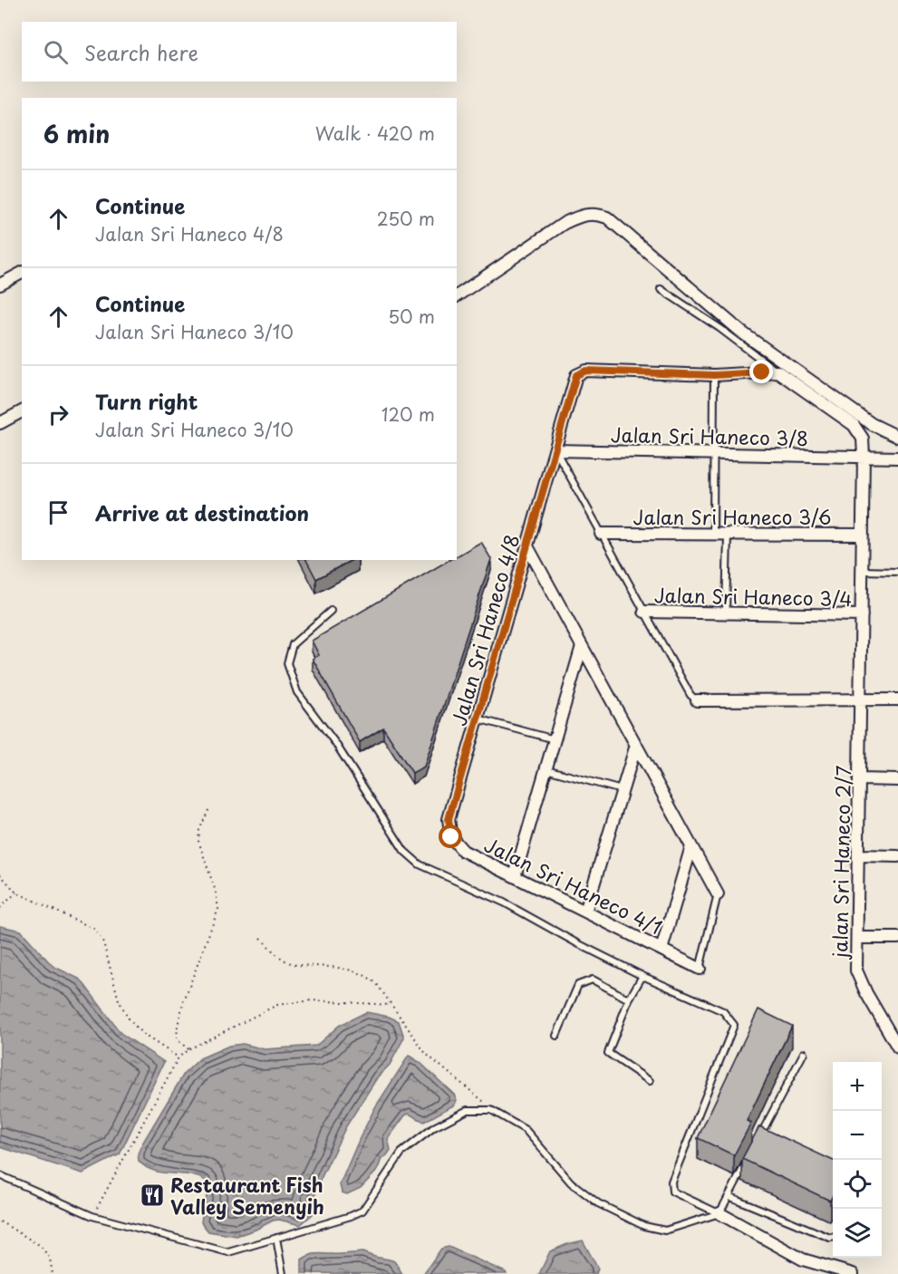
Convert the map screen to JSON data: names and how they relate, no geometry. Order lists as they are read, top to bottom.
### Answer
{
  "streets": {
    "street": [
      "Jalan Sri Haneco 3/8",
      "Jalan Sri Haneco 3/6",
      "Jalan Sri Haneco 3/4",
      "Jalan Sri Haneco 4/8",
      "jalan Sri Haneco 2/7",
      "Jalan Sri Haneco 4/1"
    ]
  },
  "crossings": [
    ["Jalan Sri Haneco 3/8", "Jalan Sri Haneco 4/8"],
    ["Jalan Sri Haneco 3/8", "jalan Sri Haneco 2/7"],
    ["Jalan Sri Haneco 3/6", "jalan Sri Haneco 2/7"],
    ["Jalan Sri Haneco 3/4", "jalan Sri Haneco 2/7"],
    ["Jalan Sri Haneco 4/8", "jalan Sri Haneco 2/7"],
    ["Jalan Sri Haneco 4/8", "Jalan Sri Haneco 4/1"]
  ],
  "places": {
    "restaurant": ["Restaurant Fish Valley Semenyih"]
  },
  "page": {
    "search": "Search here",
    "heading": ["6 min", "Walk · 420 m"],
    "list": [
      ["Continue", "Jalan Sri Haneco 4/8", "250 m"],
      ["Continue", "Jalan Sri Haneco 3/10", "50 m"],
      ["Turn right", "Jalan Sri Haneco 3/10", "120 m"],
      "Arrive at destination"
    ],
    "map_buttons": ["+", "−"]
  }
}
